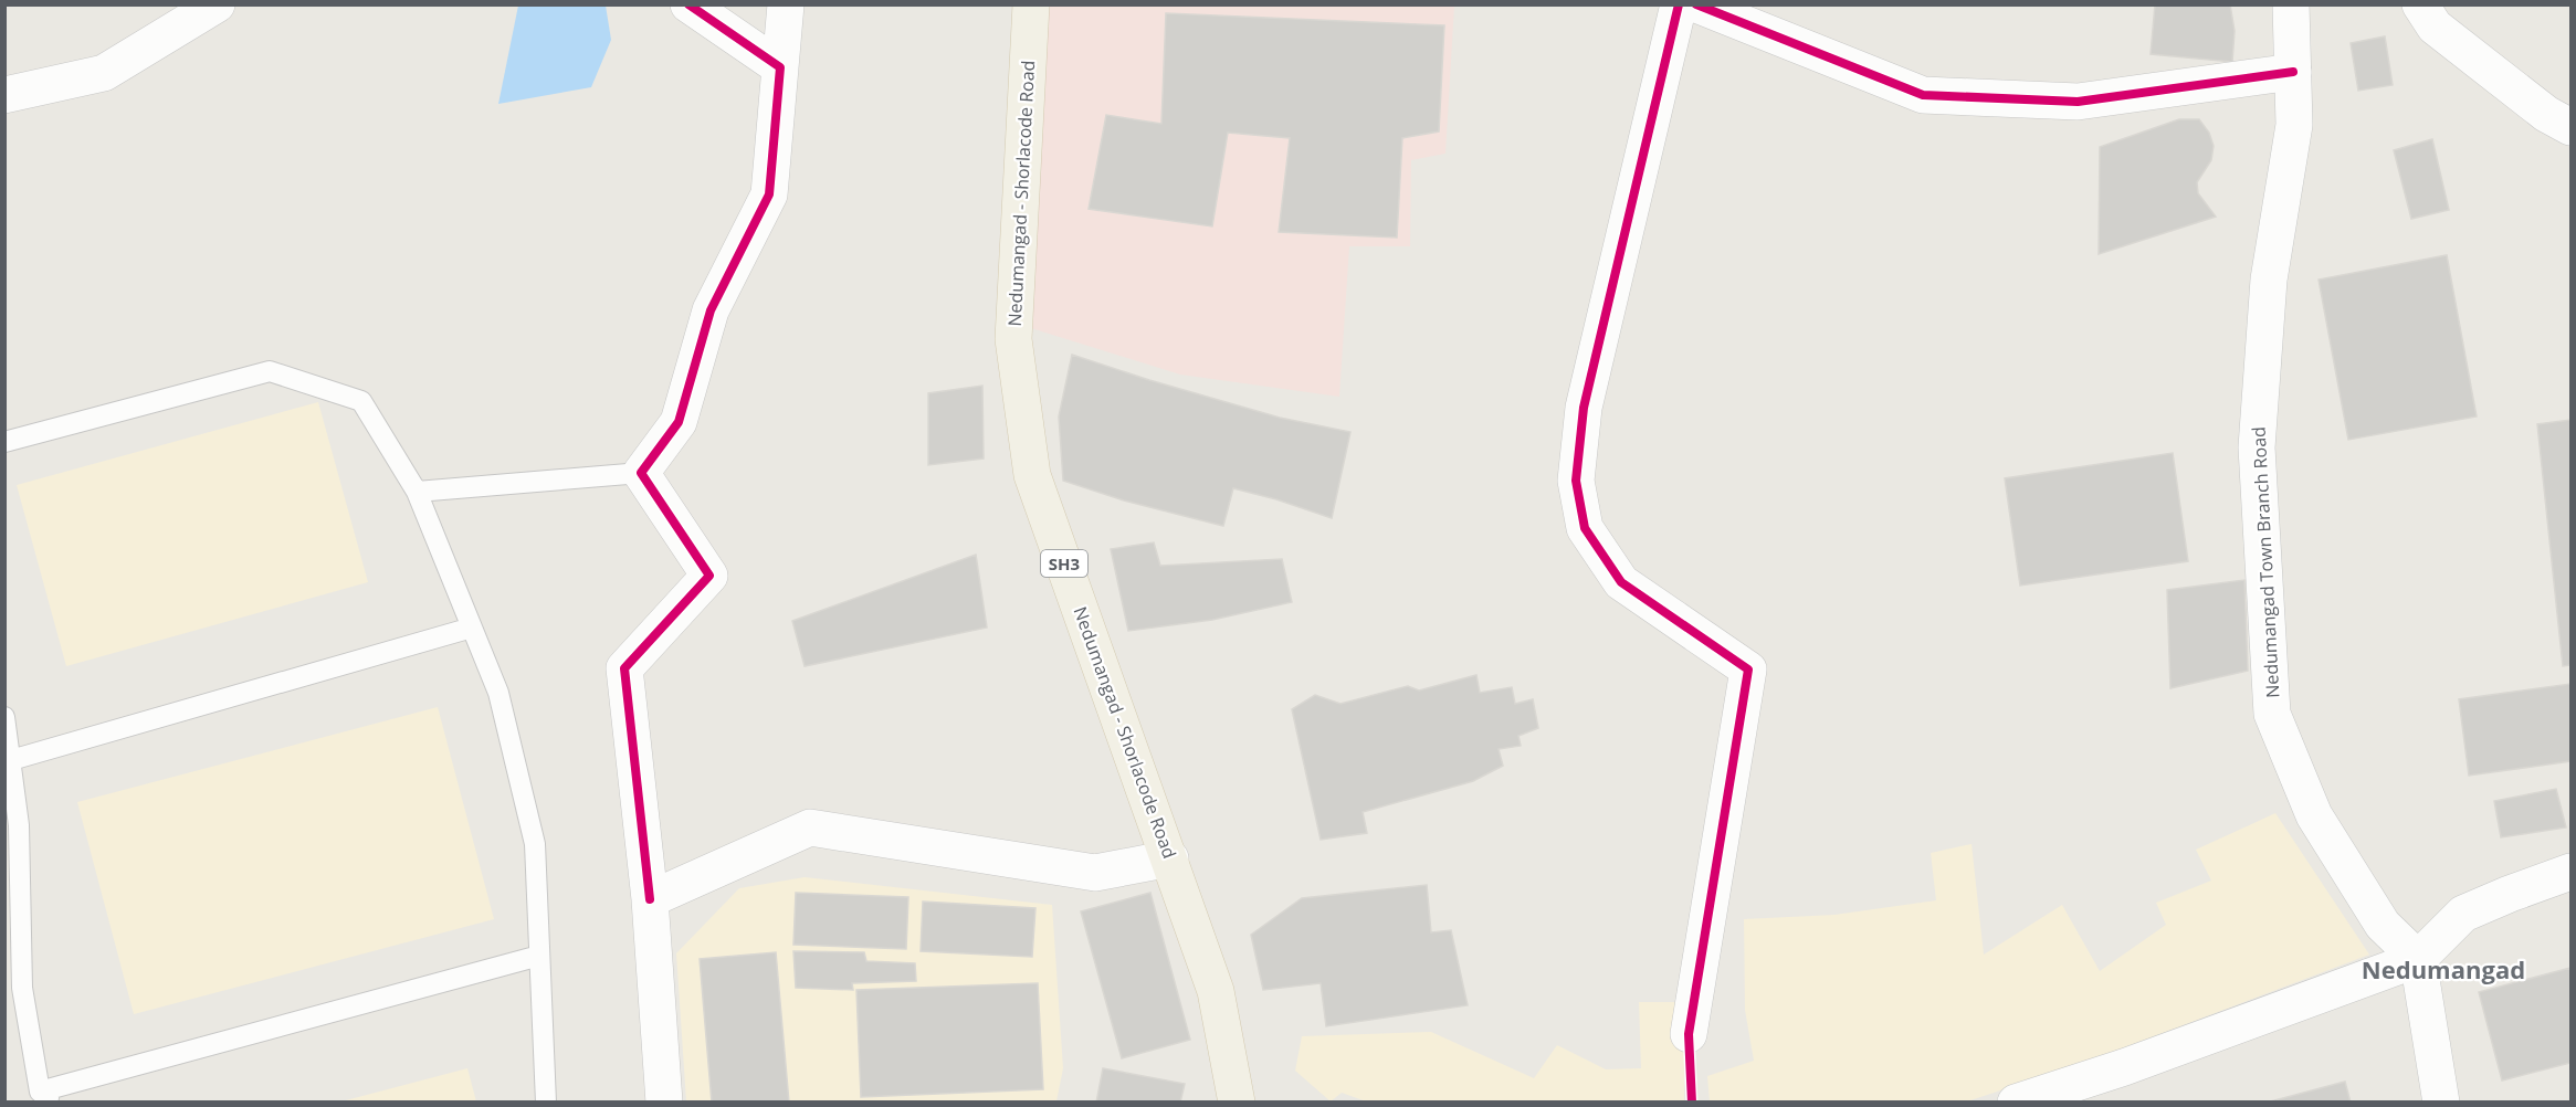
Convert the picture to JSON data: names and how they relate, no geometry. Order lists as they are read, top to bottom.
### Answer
{
  "streets": {
    "main road": ["Nedumangad - Shorlacode Road", "SH3"],
    "street": ["Nedumangad Town Branch Road"]
  },
  "districts": ["Nedumangad"]
}
